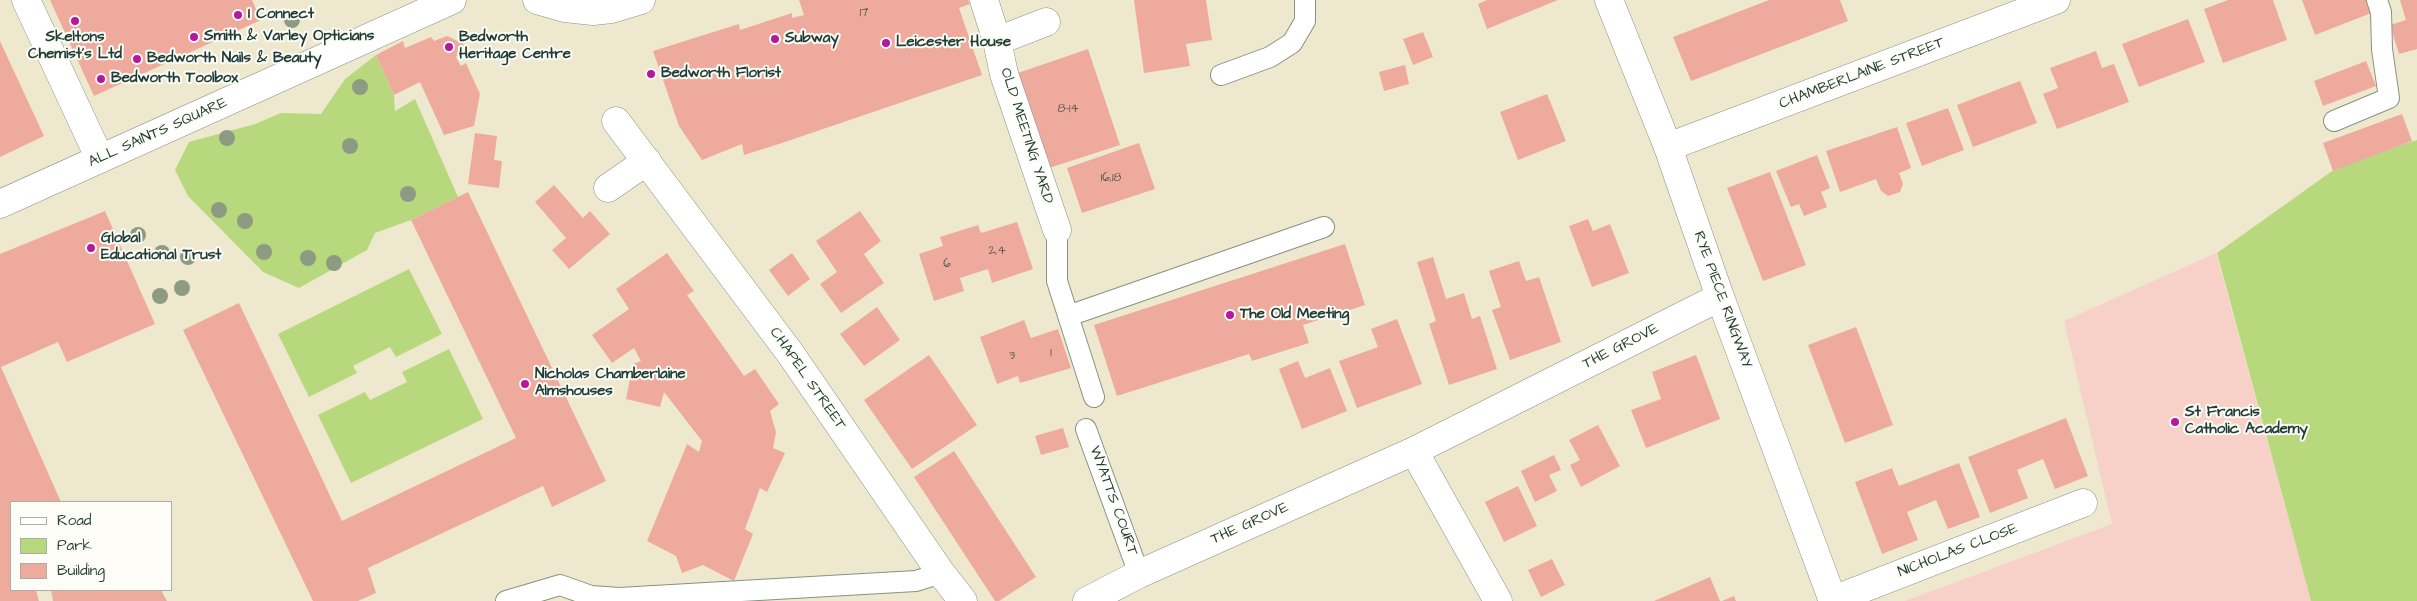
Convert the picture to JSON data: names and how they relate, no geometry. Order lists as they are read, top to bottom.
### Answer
{
  "streets": {
    "street": [
      "CHAMBERLAINE STREET",
      "ALL SAINTS SQUARE",
      "OLD MEETING YARD",
      "RYE PIECE RINGWAY",
      "THE GROVE",
      "CHAPEL STREET",
      "NICHOLAS CLOSE"
    ],
    "lane": ["WYATTS COURT"]
  },
  "crossings": [
    ["CHAMBERLAINE STREET", "RYE PIECE RINGWAY"],
    ["RYE PIECE RINGWAY", "THE GROVE"],
    ["RYE PIECE RINGWAY", "NICHOLAS CLOSE"],
    ["THE GROVE", "WYATTS COURT"]
  ],
  "places": [
    "I Connect",
    "Skeltons Chemist's Ltd",
    "Smith & Varley Opticians",
    "Subway",
    "Leicester House",
    "Bedworth Heritage Centre",
    "Bedworth Nails & Beauty",
    "Bedworth Florist",
    "Bedworth Toolbox",
    "Global Educational Trust",
    "The Old Meeting",
    "Nicholas Chamberlaine Almshouses",
    "St Francis Catholic Academy"
  ],
  "house_numbers": [
    "17",
    "8-14",
    "16,18",
    "2,4",
    "6",
    "1",
    "3"
  ],
  "legend": ["Road", "Park", "Building"]
}
